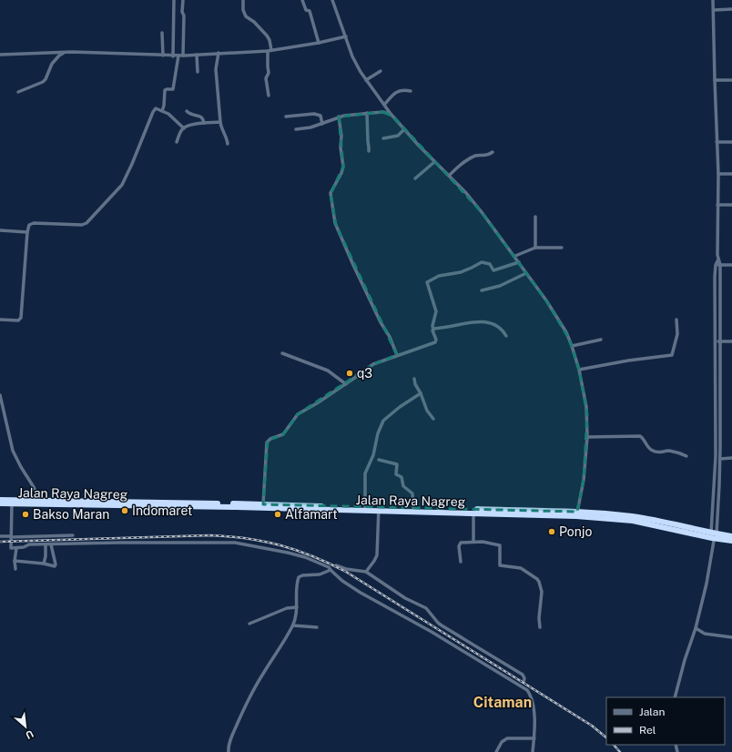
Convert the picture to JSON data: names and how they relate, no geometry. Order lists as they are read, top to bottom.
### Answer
{
  "streets": {
    "highway": ["Jalan Raya Nagreg"]
  },
  "districts": ["Citaman"],
  "places": [
    "q3",
    "Indomaret",
    "Bakso Maran",
    "Alfamart",
    "Ponjo"
  ],
  "legend": ["Jalan", "Rel"],
  "north": "bottom right"
}
